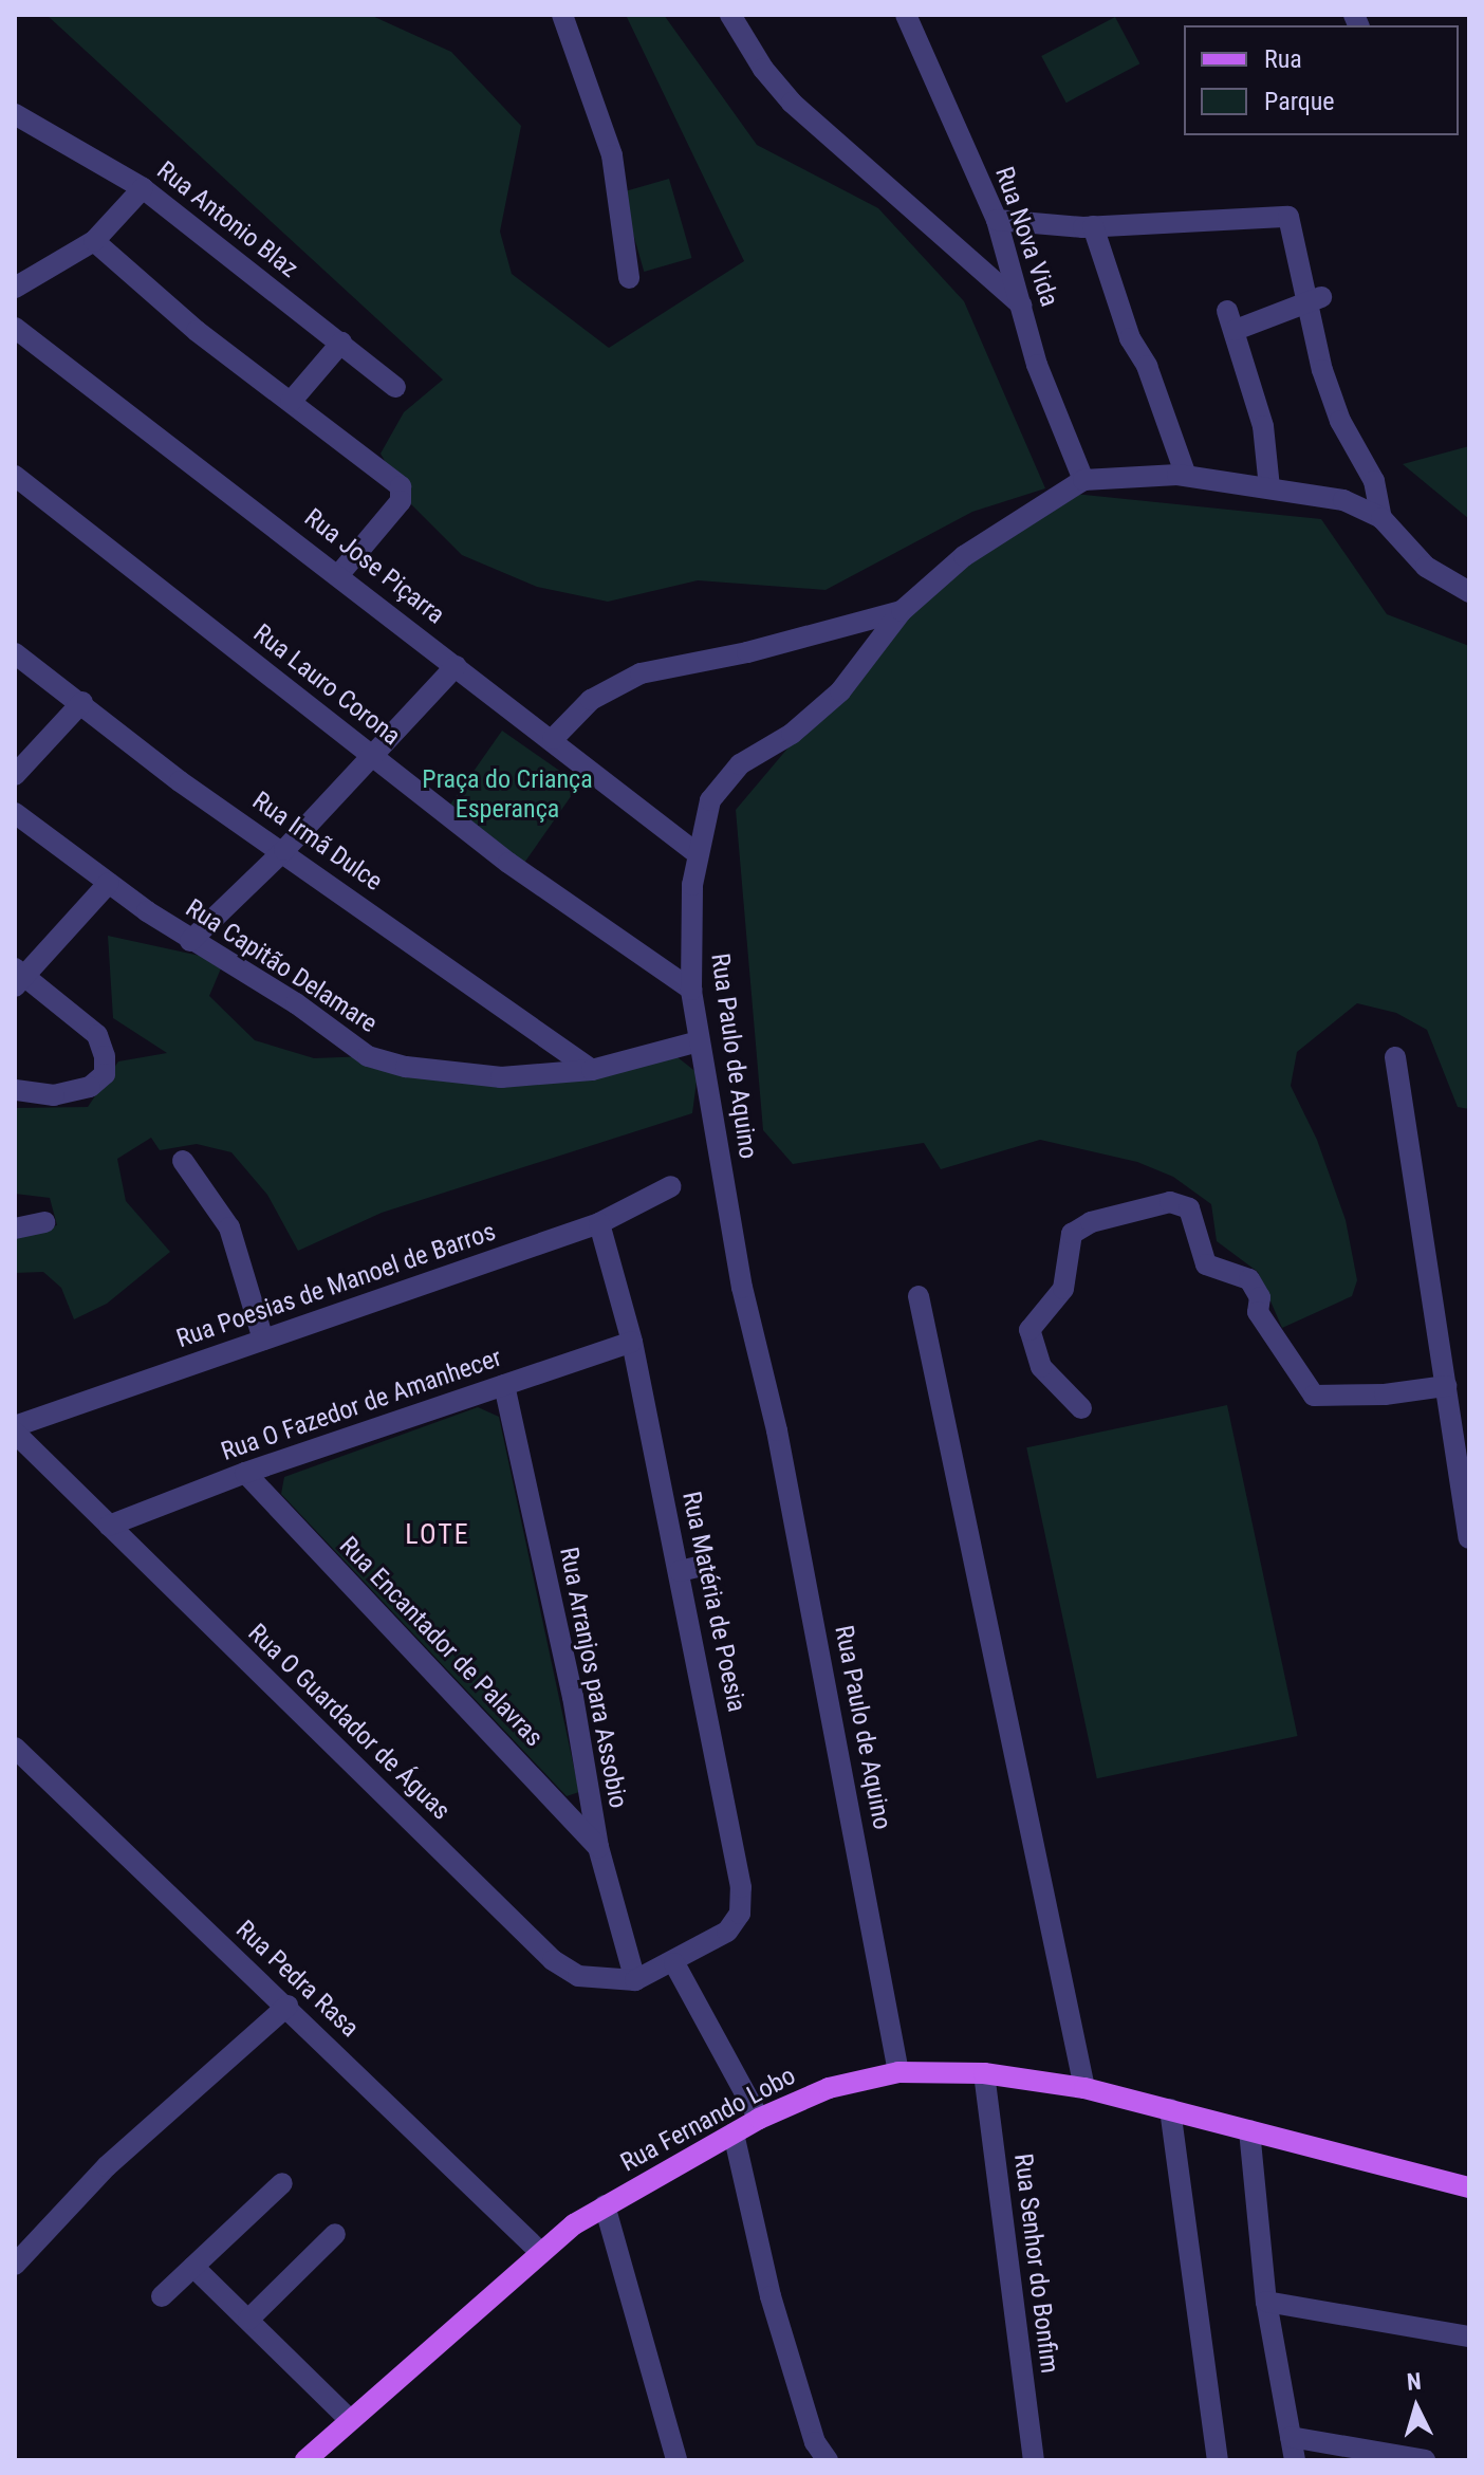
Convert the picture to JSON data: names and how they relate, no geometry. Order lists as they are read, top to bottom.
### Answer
{
  "streets": {
    "main road": ["Rua Fernando Lobo"],
    "street": [
      "Rua Antonio Blaz",
      "Rua Nova Vida",
      "Rua Jose Piçarra",
      "Rua Lauro Corona",
      "Rua Irmã Dulce",
      "Rua Capitão Delamare",
      "Rua Paulo de Aquino",
      "Rua Poesias de Manoel de Barros",
      "Rua O Fazedor de Amanhecer",
      "Rua Matéria de Poesia",
      "Rua Encantador de Palavras",
      "Rua Arranjos para Assobio",
      "Rua O Guardador de Águas",
      "Rua Pedra Rasa",
      "Rua Senhor do Bonfim"
    ]
  },
  "crossings": [
    ["Rua Nova Vida", "Rua Paulo de Aquino"],
    ["Rua Jose Piçarra", "Rua Paulo de Aquino"],
    ["Rua Lauro Corona", "Rua Paulo de Aquino"],
    ["Rua Irmã Dulce", "Rua Capitão Delamare"],
    ["Rua Capitão Delamare", "Rua Paulo de Aquino"],
    ["Rua Paulo de Aquino", "Rua Fernando Lobo"],
    ["Rua Poesias de Manoel de Barros", "Rua Matéria de Poesia"],
    ["Rua O Fazedor de Amanhecer", "Rua Matéria de Poesia"],
    ["Rua O Fazedor de Amanhecer", "Rua Encantador de Palavras"],
    ["Rua O Fazedor de Amanhecer", "Rua Arranjos para Assobio"],
    ["Rua O Fazedor de Amanhecer", "Rua O Guardador de Águas"],
    ["Rua Matéria de Poesia", "Rua O Guardador de Águas"],
    ["Rua Encantador de Palavras", "Rua Arranjos para Assobio"],
    ["Rua Arranjos para Assobio", "Rua O Guardador de Águas"],
    ["Rua Pedra Rasa", "Rua Fernando Lobo"],
    ["Rua Fernando Lobo", "Rua Senhor do Bonfim"]
  ],
  "districts": ["LOTE"],
  "parks": ["Praça do Criança Esperança"],
  "legend": ["Rua", "Parque"],
  "north": "top"
}
